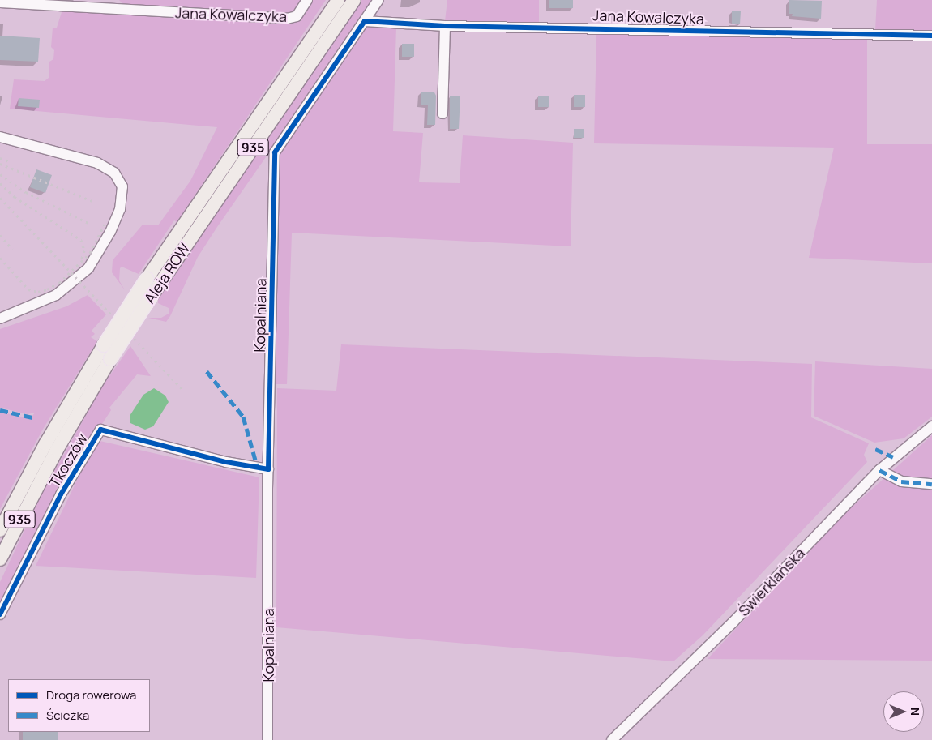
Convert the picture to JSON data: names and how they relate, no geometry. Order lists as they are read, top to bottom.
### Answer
{
  "streets": {
    "main road": ["935", "Aleja ROW"],
    "street": [
      "Jana Kowalczyka",
      "Kopalniana",
      "Tkoczów",
      "Świerklańska"
    ]
  },
  "crossings": [
    ["Jana Kowalczyka", "Kopalniana"],
    ["Kopalniana", "Tkoczów"]
  ],
  "legend": ["Droga rowerowa", "Ścieżka"],
  "north": "right"
}
